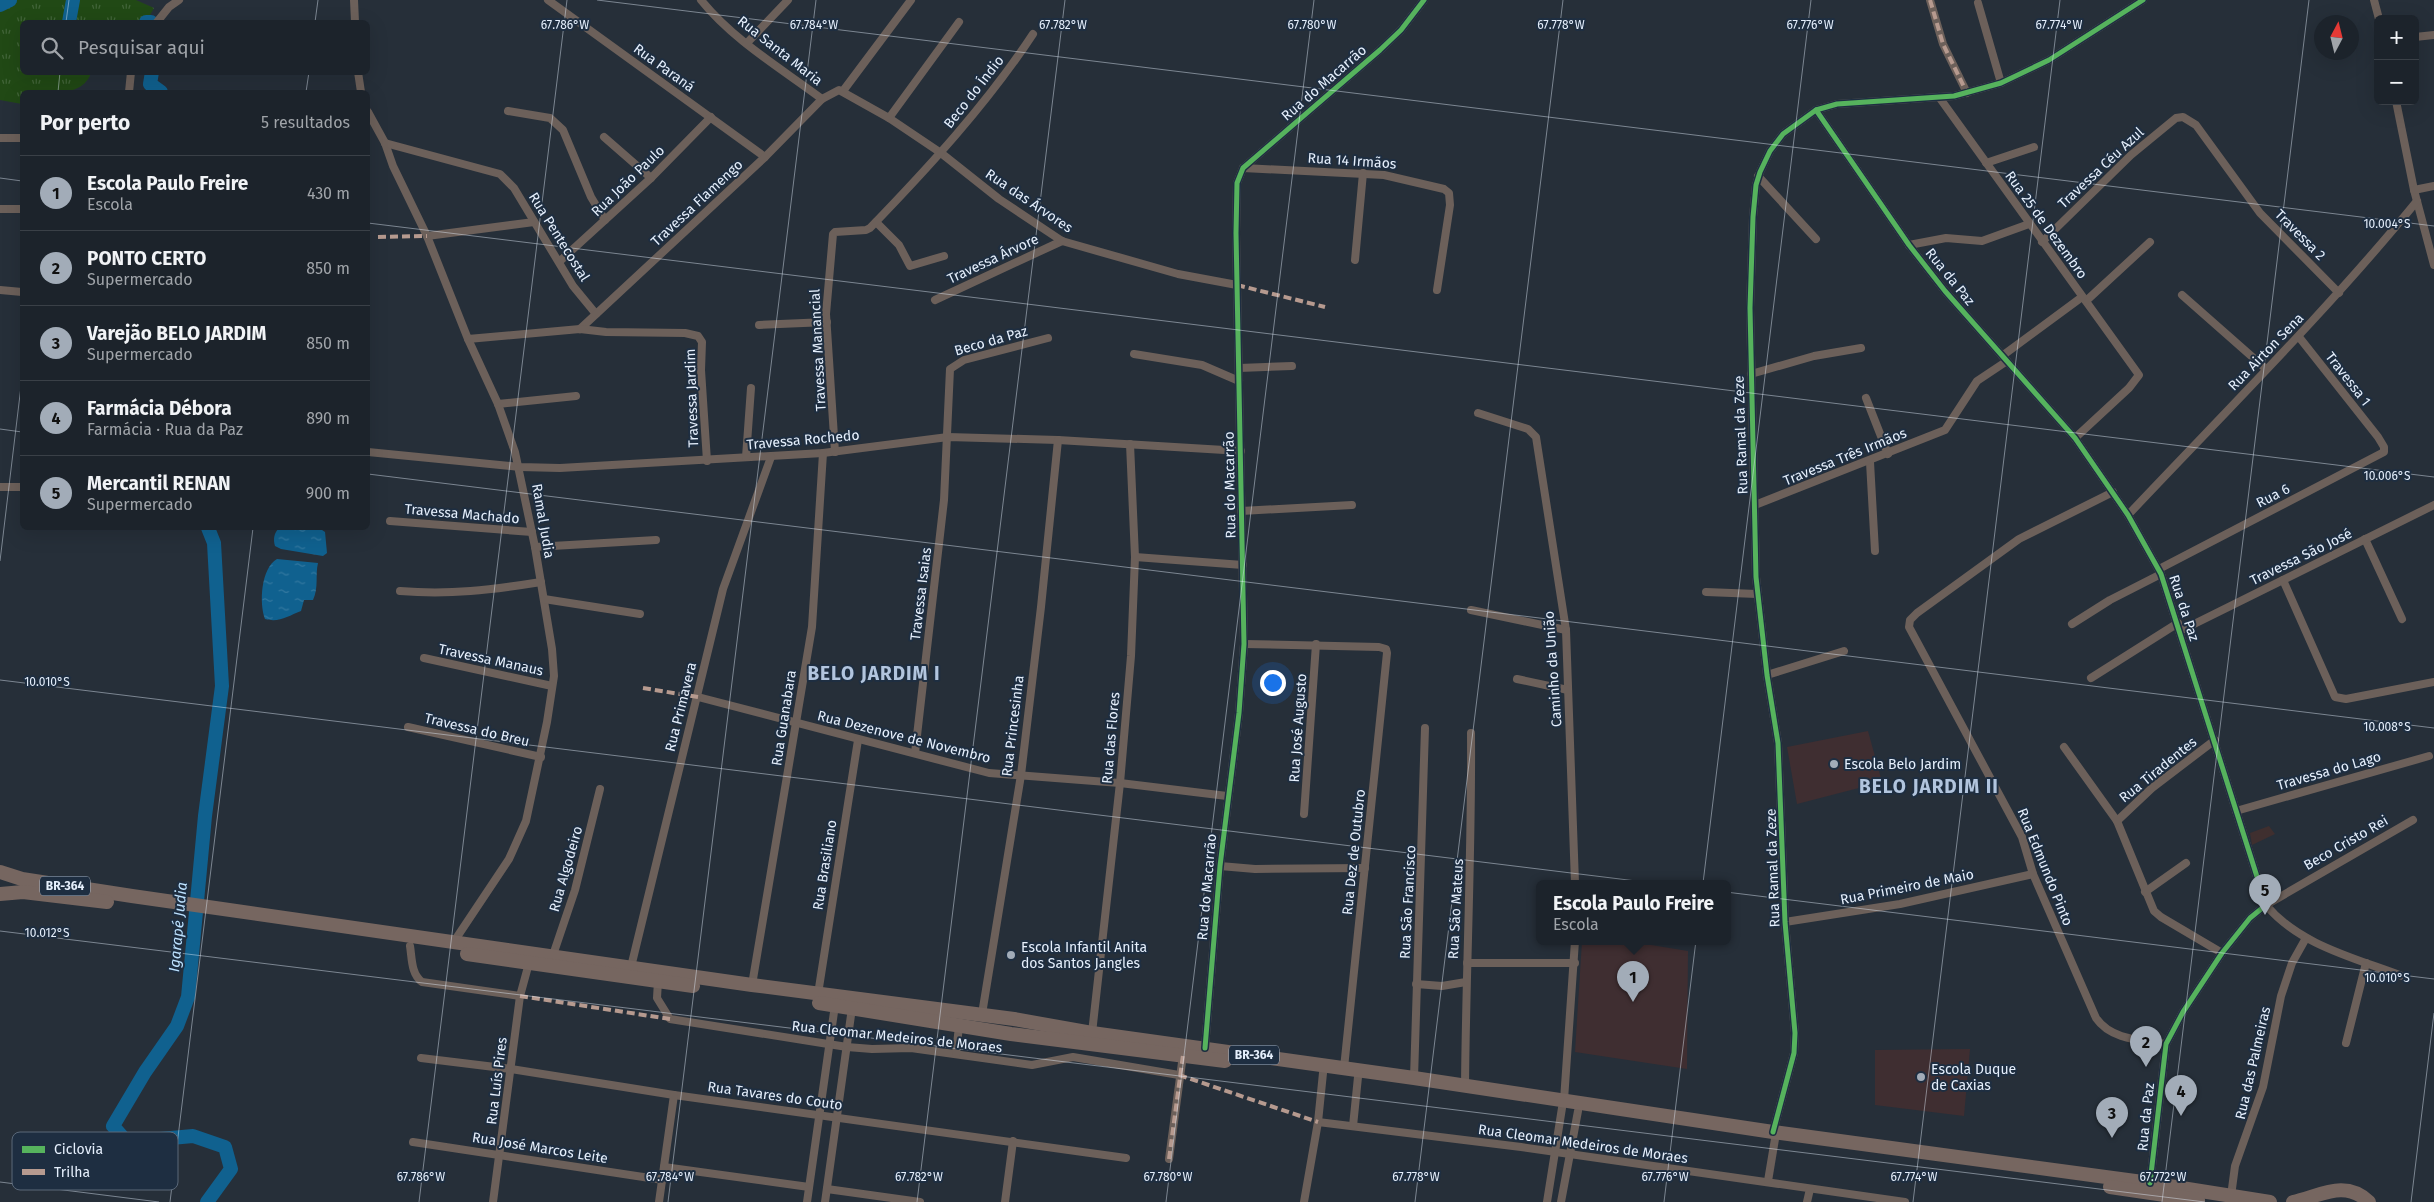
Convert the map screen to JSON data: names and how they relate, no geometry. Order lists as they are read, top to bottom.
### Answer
{
  "streets": {
    "highway": ["BR-364"],
    "street": [
      "Rua Santa Maria",
      "Rua Paraná",
      "Rua do Macarrão",
      "Beco do Índio",
      "Rua 14 Irmãos",
      "Travessa Céu Azul",
      "Rua João Paulo",
      "Rua das Árvores",
      "Travessa Flamengo",
      "Rua 25 de Dezembro",
      "Travessa 2",
      "Rua Pentecostal",
      "Travessa Árvore",
      "Rua da Paz",
      "Beco da Paz",
      "Travessa Manancial",
      "Rua Airton Sena",
      "Travessa 1",
      "Travessa Jardim",
      "Rua Ramal da Zeze",
      "Travessa Rochedo",
      "Travessa Três Irmãos",
      "Rua 6",
      "Travessa Machado",
      "Ramal Judia",
      "Travessa São José",
      "Travessa Isaias",
      "Travessa Manaus",
      "Caminho da União",
      "Rua Primavera",
      "Rua Guanabara",
      "Rua Princesinha",
      "Rua José Augusto",
      "Travessa do Breu",
      "Rua Dezenove de Novembro",
      "Rua das Flores",
      "Rua Tiradentes",
      "Travessa do Lago",
      "Beco Cristo Rei",
      "Rua Dez de Outubro",
      "Rua Brasiliano",
      "Rua Edmundo Pinto",
      "Rua Algodeiro",
      "Rua Primeiro de Maio",
      "Rua São Francisco",
      "Rua São Mateus",
      "Rua Cleomar Medeiros de Moraes",
      "Rua das Palmeiras",
      "Rua Luís Pires",
      "Rua Tavares do Couto",
      "Rua José Marcos Leite"
    ]
  },
  "crossings": [
    ["Rua Santa Maria", "Travessa Flamengo"],
    ["Rua Paraná", "Rua João Paulo"],
    ["Rua Paraná", "Travessa Flamengo"],
    ["Rua do Macarrão", "Rua 14 Irmãos"],
    ["Rua do Macarrão", "Rua das Árvores"],
    ["Rua do Macarrão", "Travessa Rochedo"],
    ["Rua do Macarrão", "Rua Dezenove de Novembro"],
    ["Rua do Macarrão", "BR-364"],
    ["Beco do Índio", "Rua das Árvores"],
    ["Beco do Índio", "Travessa Manancial"],
    ["Travessa Céu Azul", "Rua 25 de Dezembro"],
    ["Travessa Céu Azul", "Travessa 2"],
    ["Rua João Paulo", "Rua Pentecostal"],
    ["Rua das Árvores", "Travessa Flamengo"],
    ["Rua das Árvores", "Travessa Árvore"],
    ["Rua das Árvores", "Travessa Manancial"],
    ["Travessa Flamengo", "Rua Pentecostal"],
    ["Travessa Flamengo", "Travessa Jardim"],
    ["Rua 25 de Dezembro", "Rua da Paz"],
    ["Rua 25 de Dezembro", "Rua Ramal da Zeze"],
    ["Travessa 2", "Rua Airton Sena"],
    ["Rua Pentecostal", "Ramal Judia"],
    ["Rua da Paz", "Rua Airton Sena"],
    ["Rua da Paz", "Rua Ramal da Zeze"],
    ["Rua da Paz", "Travessa Três Irmãos"],
    ["Rua da Paz", "Rua 6"],
    ["Rua da Paz", "Travessa São José"],
    ["Rua da Paz", "Rua Tiradentes"],
    ["Rua da Paz", "Travessa do Lago"],
    ["Rua da Paz", "Beco Cristo Rei"],
    ["Rua da Paz", "Rua Edmundo Pinto"],
    ["Rua da Paz", "BR-364"],
    ["Beco da Paz", "Travessa Rochedo"],
    ["Beco da Paz", "Travessa Isaias"],
    ["Travessa Manancial", "Travessa Rochedo"],
    ["Rua Airton Sena", "Travessa 1"],
    ["Travessa 1", "Rua 6"],
    ["Travessa Jardim", "Travessa Rochedo"],
    ["Rua Ramal da Zeze", "Travessa Três Irmãos"],
    ["Rua Ramal da Zeze", "BR-364"],
    ["Rua Ramal da Zeze", "Rua Primeiro de Maio"],
    ["Rua Ramal da Zeze", "Rua Cleomar Medeiros de Moraes"],
    ["Travessa Rochedo", "Ramal Judia"],
    ["Travessa Rochedo", "Travessa Isaias"],
    ["Travessa Rochedo", "Rua Primavera"],
    ["Travessa Rochedo", "Rua Guanabara"],
    ["Travessa Rochedo", "Rua Princesinha"],
    ["Travessa Rochedo", "Rua das Flores"],
    ["Travessa Machado", "Ramal Judia"],
    ["Ramal Judia", "Travessa Manaus"],
    ["Ramal Judia", "Travessa do Breu"],
    ["Ramal Judia", "BR-364"],
    ["Travessa Isaias", "Rua Dezenove de Novembro"],
    ["Rua Primavera", "Rua Dezenove de Novembro"],
    ["Rua Primavera", "BR-364"],
    ["Rua Guanabara", "Rua Dezenove de Novembro"],
    ["Rua Guanabara", "BR-364"],
    ["Rua Princesinha", "Rua Dezenove de Novembro"],
    ["Rua Princesinha", "BR-364"],
    ["Rua José Augusto", "Rua Dez de Outubro"],
    ["Rua Dezenove de Novembro", "Rua das Flores"],
    ["Rua Dezenove de Novembro", "Rua Brasiliano"],
    ["Rua das Flores", "BR-364"],
    ["Rua Dez de Outubro", "BR-364"],
    ["Rua Brasiliano", "BR-364"],
    ["Rua Edmundo Pinto", "Rua Primeiro de Maio"],
    ["Rua Algodeiro", "BR-364"],
    ["BR-364", "Rua São Francisco"],
    ["BR-364", "Rua São Mateus"],
    ["BR-364", "Rua Cleomar Medeiros de Moraes"],
    ["BR-364", "Rua das Palmeiras"],
    ["BR-364", "Rua Luís Pires"],
    ["Rua Luís Pires", "Rua Tavares do Couto"],
    ["Rua Luís Pires", "Rua José Marcos Leite"]
  ],
  "districts": ["BELO JARDIM I", "BELO JARDIM II"],
  "water": ["Igarapé Judia"],
  "places": ["Escola Belo Jardim", "Escola Infantil Anita dos Santos Jangles", "Escola Duque de Caxias"],
  "legend": ["Ciclovia", "Trilha"],
  "north": "top",
  "page": {
    "map_buttons": ["+", "−"],
    "search": "Pesquisar aqui",
    "heading": ["Por perto", "5 resultados"],
    "list": [
      {
        "mark": "1",
        "name": "Escola Paulo Freire",
        "note": "Escola",
        "value": "430 m"
      },
      {
        "mark": "2",
        "name": "PONTO CERTO",
        "note": "Supermercado",
        "value": "850 m"
      },
      {
        "mark": "3",
        "name": "Varejão BELO JARDIM",
        "note": "Supermercado",
        "value": "850 m"
      },
      {
        "mark": "4",
        "name": "Farmácia Débora",
        "note": "Farmácia · Rua da Paz",
        "value": "890 m"
      },
      {
        "mark": "5",
        "name": "Mercantil RENAN",
        "note": "Supermercado",
        "value": "900 m"
      }
    ],
    "pins": [
      "5",
      "1",
      "2",
      "4",
      "3"
    ],
    "popup": ["Escola Paulo Freire", "Escola"]
  },
  "coordinates": [
    "67.786°W",
    "67.784°W",
    "67.782°W",
    "67.780°W",
    "67.778°W",
    "67.776°W",
    "67.774°W",
    "10.004°S",
    "10.006°S",
    "10.010°S",
    "10.008°S",
    "10.012°S",
    "67.772°W"
  ]
}
